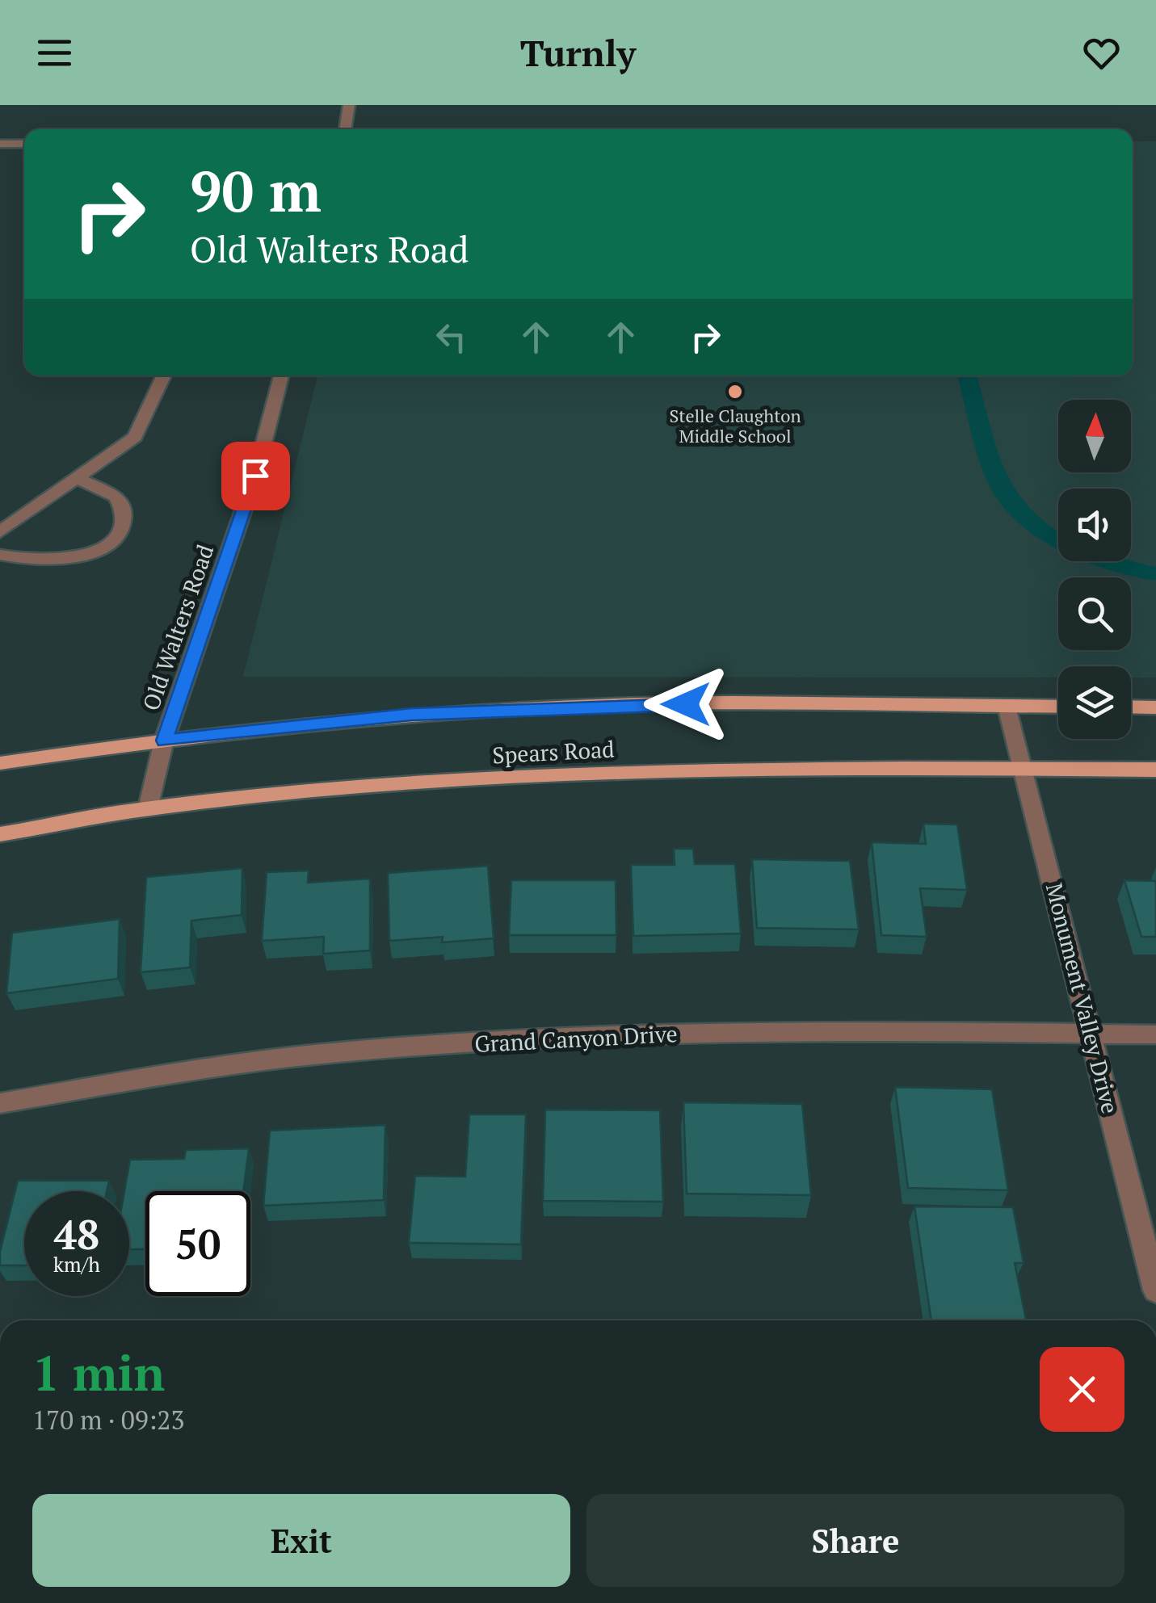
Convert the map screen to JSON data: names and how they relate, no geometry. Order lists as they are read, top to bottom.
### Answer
{
  "streets": {
    "main road": ["Spears Road"],
    "street": ["Old Walters Road", "Monument Valley Drive", "Grand Canyon Drive"]
  },
  "crossings": [
    ["Old Walters Road", "Spears Road"],
    ["Spears Road", "Monument Valley Drive"],
    ["Monument Valley Drive", "Grand Canyon Drive"]
  ],
  "places": ["Stelle Claughton Middle School"],
  "north": "top",
  "page": {
    "header": "Turnly",
    "turn": ["90 m", "Old Walters Road"],
    "speed": "48 km/h",
    "limit": "50",
    "heading": ["1 min", "170 m · 09:23"],
    "buttons": ["Exit", "Share"]
  }
}
